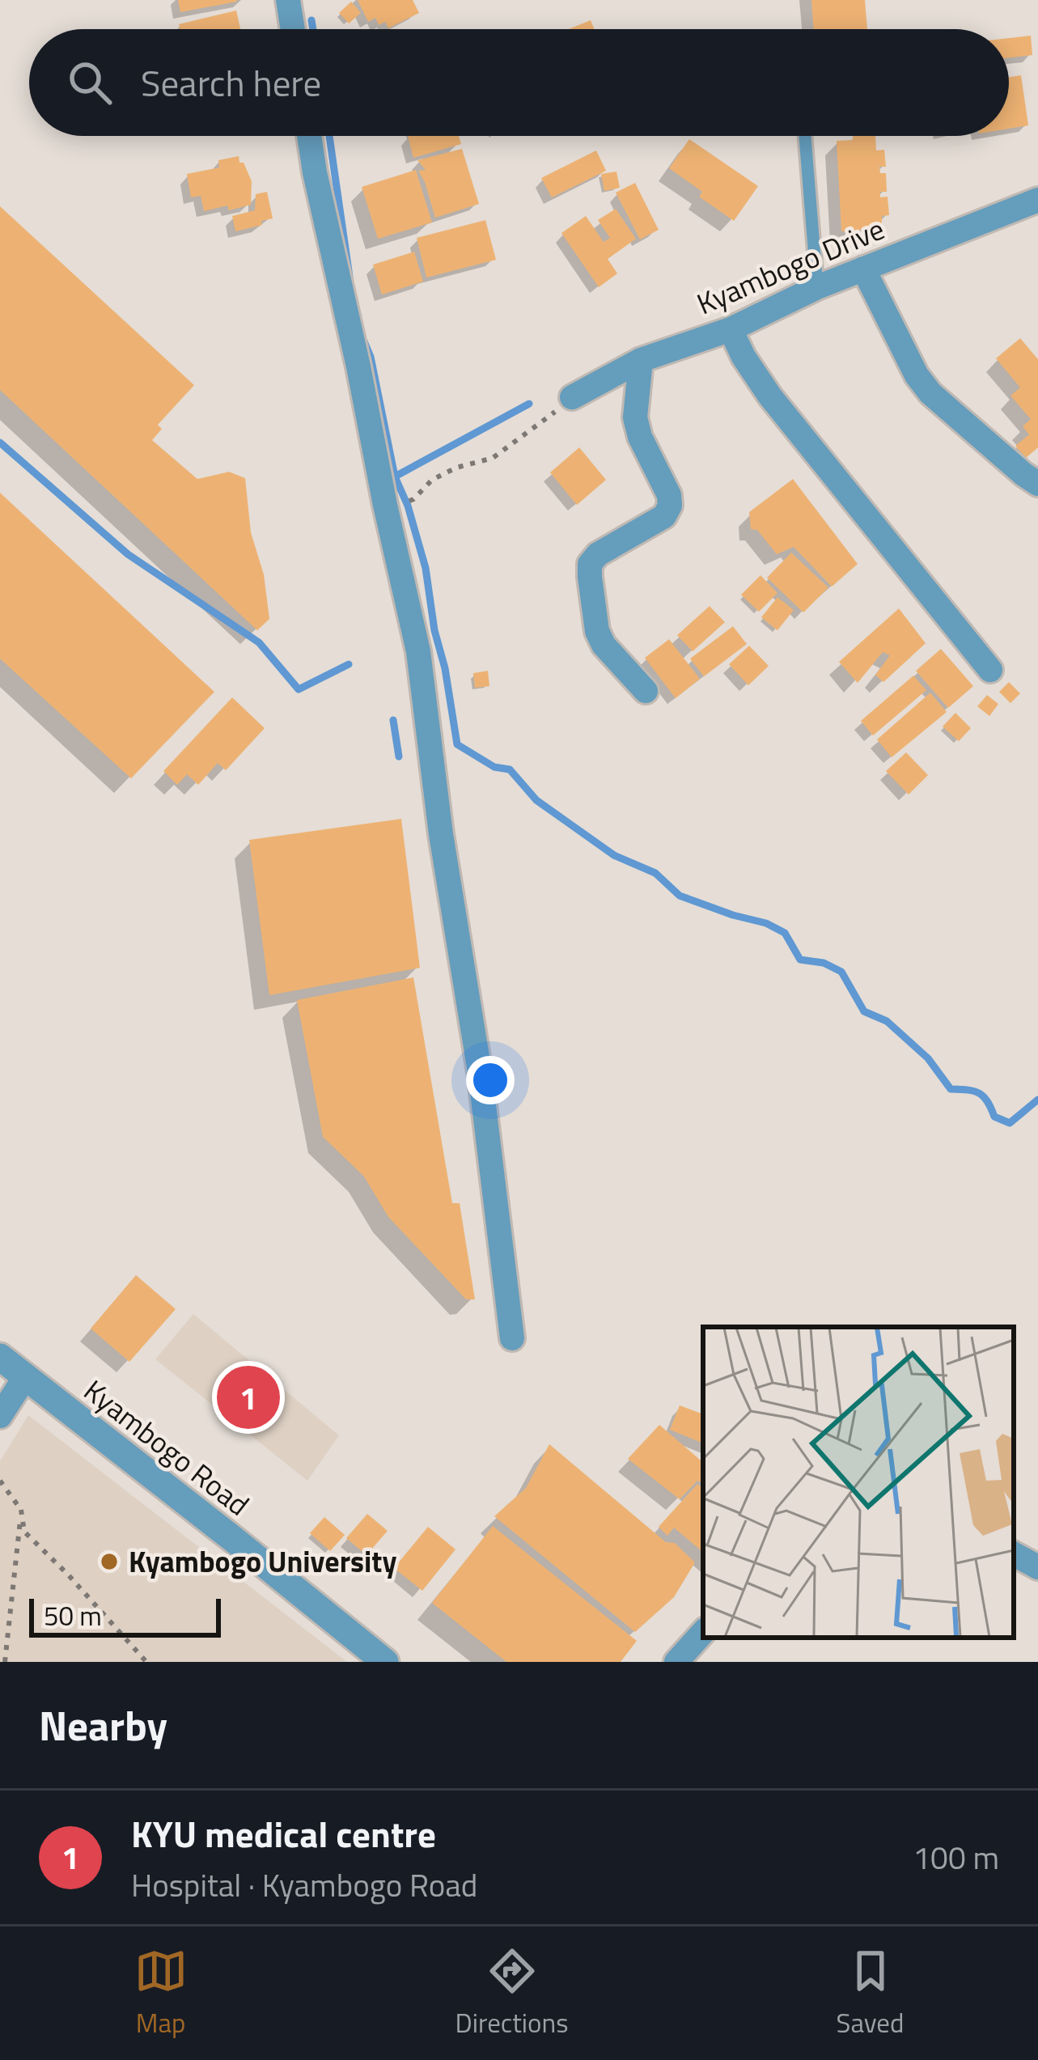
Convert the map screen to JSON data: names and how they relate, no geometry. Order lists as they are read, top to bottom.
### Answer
{
  "streets": {
    "street": ["Kyambogo Drive", "Kyambogo Road"]
  },
  "places": ["Kyambogo University"],
  "scale_bar": "50 m",
  "page": {
    "search": "Search here",
    "pins": "1",
    "scale": "50 m",
    "heading": "Nearby",
    "list": [
      {
        "mark": "1",
        "name": "KYU medical centre",
        "note": "Hospital · Kyambogo Road",
        "value": "100 m"
      }
    ],
    "nav": ["Map", "Directions", "Saved"]
  }
}
